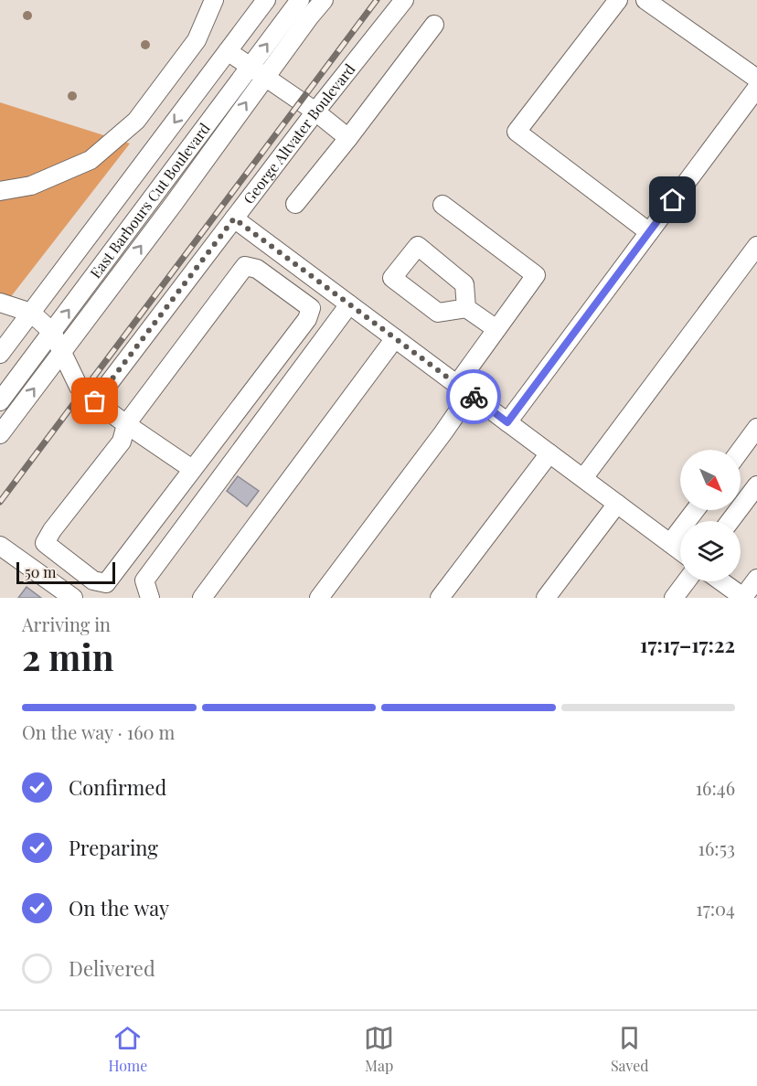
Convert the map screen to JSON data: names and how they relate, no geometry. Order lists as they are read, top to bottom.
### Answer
{
  "streets": {
    "street": ["George Altvater Boulevard", "East Barbours Cut Boulevard"]
  },
  "scale_bar": "50 m",
  "north": "bottom right",
  "page": {
    "scale": "50 m",
    "heading": ["2 min", "Arriving in", "17:17–17:22"],
    "bar": "On the way · 160 m",
    "list": [
      ["Confirmed", "16:46"],
      ["Preparing", "16:53"],
      ["On the way", "17:04"],
      "Delivered"
    ],
    "tabs": ["Home", "Map", "Saved"]
  }
}
